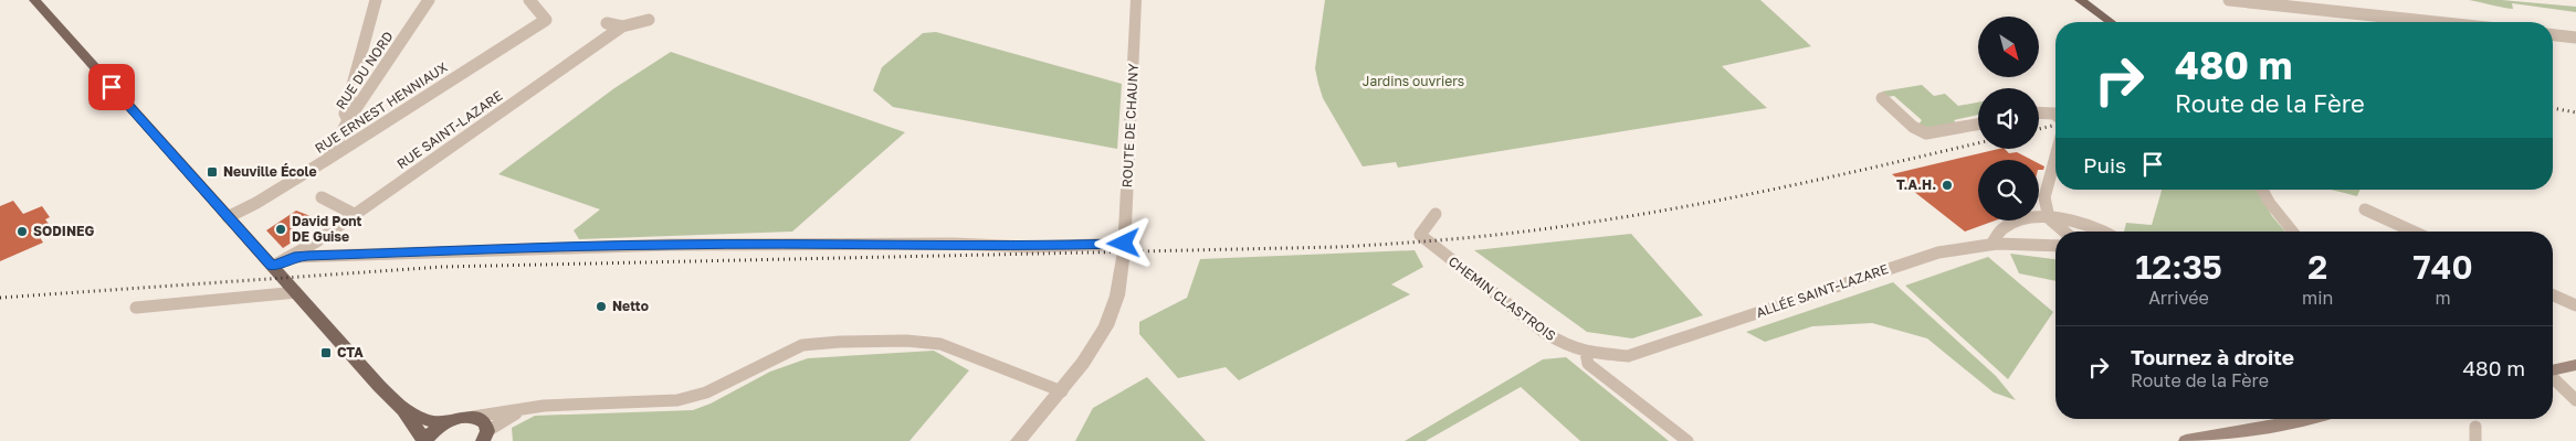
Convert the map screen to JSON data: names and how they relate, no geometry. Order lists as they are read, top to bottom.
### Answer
{
  "streets": {
    "street": [
      "RUE DU NORD",
      "RUE ERNEST HENNIAUX",
      "ROUTE DE CHAUNY",
      "RUE SAINT-LAZARE",
      "ALLÉE SAINT-LAZARE",
      "CHEMIN CLASTROIS"
    ]
  },
  "crossings": [
    ["RUE DU NORD", "RUE ERNEST HENNIAUX"],
    ["ALLÉE SAINT-LAZARE", "CHEMIN CLASTROIS"]
  ],
  "parks": ["Jardins ouvriers"],
  "places": {
    "transit": ["Neuville École", "CTA"],
    "other": [
      "T.A.H.",
      "David Pont DE Guise",
      "SODINEG",
      "Netto"
    ]
  },
  "north": "bottom right",
  "page": {
    "turn": ["480 m", "Route de la Fère"],
    "then": "Puis",
    "eta": [
      "12:35",
      "Arrivée",
      "2",
      "min",
      "740",
      "m"
    ],
    "list": [
      {
        "name": "Tournez à droite",
        "note": "Route de la Fère",
        "value": "480 m"
      }
    ]
  }
}
